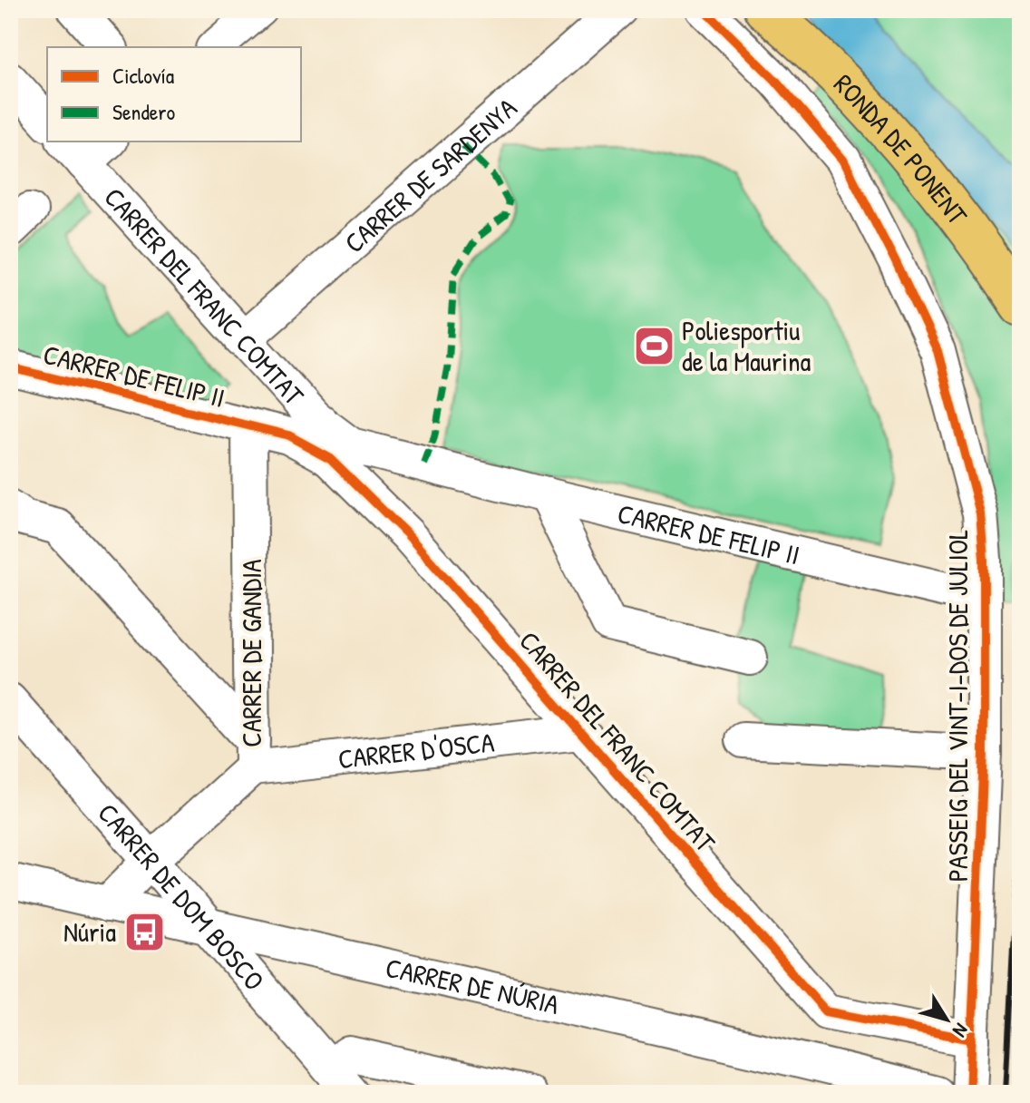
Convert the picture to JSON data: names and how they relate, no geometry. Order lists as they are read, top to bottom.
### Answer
{
  "streets": {
    "main road": ["RONDA DE PONENT"],
    "street": [
      "CARRER DE SARDENYA",
      "CARRER DEL FRANC COMTAT",
      "CARRER DE FELIP II",
      "CARRER DE GANDIA",
      "PASSEIG DEL VINT-I-DOS DE JULIOL",
      "CARRER D'OSCA",
      "CARRER DE DOM BOSCO",
      "CARRER DE NÚRIA"
    ]
  },
  "crossings": [
    ["CARRER DE SARDENYA", "CARRER DEL FRANC COMTAT"],
    ["CARRER DEL FRANC COMTAT", "CARRER DE FELIP II"],
    ["CARRER DEL FRANC COMTAT", "CARRER DE GANDIA"],
    ["CARRER DEL FRANC COMTAT", "CARRER D'OSCA"],
    ["CARRER DE FELIP II", "CARRER DE GANDIA"],
    ["CARRER DE FELIP II", "PASSEIG DEL VINT-I-DOS DE JULIOL"],
    ["CARRER DE GANDIA", "CARRER D'OSCA"],
    ["CARRER DE GANDIA", "CARRER DE DOM BOSCO"],
    ["CARRER DE GANDIA", "CARRER DE NÚRIA"],
    ["CARRER DE DOM BOSCO", "CARRER DE NÚRIA"]
  ],
  "places": {
    "sports": ["Poliesportiu de la Maurina"],
    "bus stop": ["Núria"]
  },
  "legend": ["Ciclovía", "Sendero"],
  "north": "bottom right"
}
